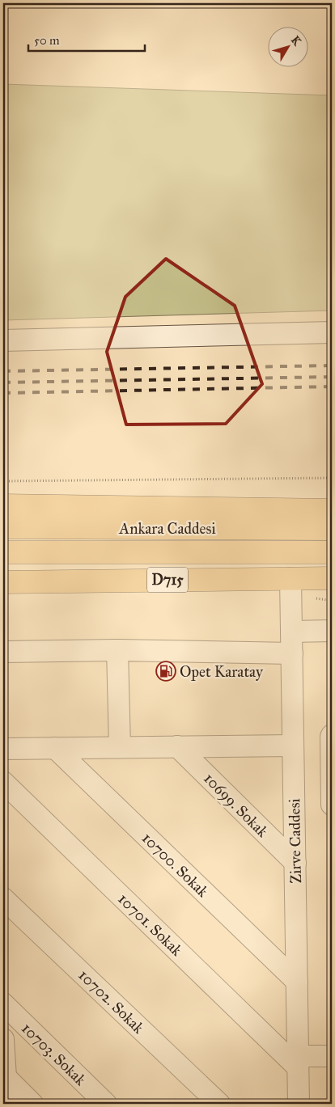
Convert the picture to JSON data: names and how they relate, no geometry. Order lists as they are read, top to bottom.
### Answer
{
  "streets": {
    "highway": ["Ankara Caddesi", "D715"],
    "street": [
      "10699. Sokak",
      "Zirve Caddesi",
      "10700. Sokak",
      "10701. Sokak",
      "10702. Sokak",
      "10703. Sokak"
    ]
  },
  "crossings": [
    ["D715", "Zirve Caddesi"],
    ["10699. Sokak", "Zirve Caddesi"],
    ["Zirve Caddesi", "10700. Sokak"],
    ["Zirve Caddesi", "10701. Sokak"]
  ],
  "places": {
    "fuel station": ["Opet Karatay"]
  },
  "scale_bar": "50 m",
  "north": "top right"
}
